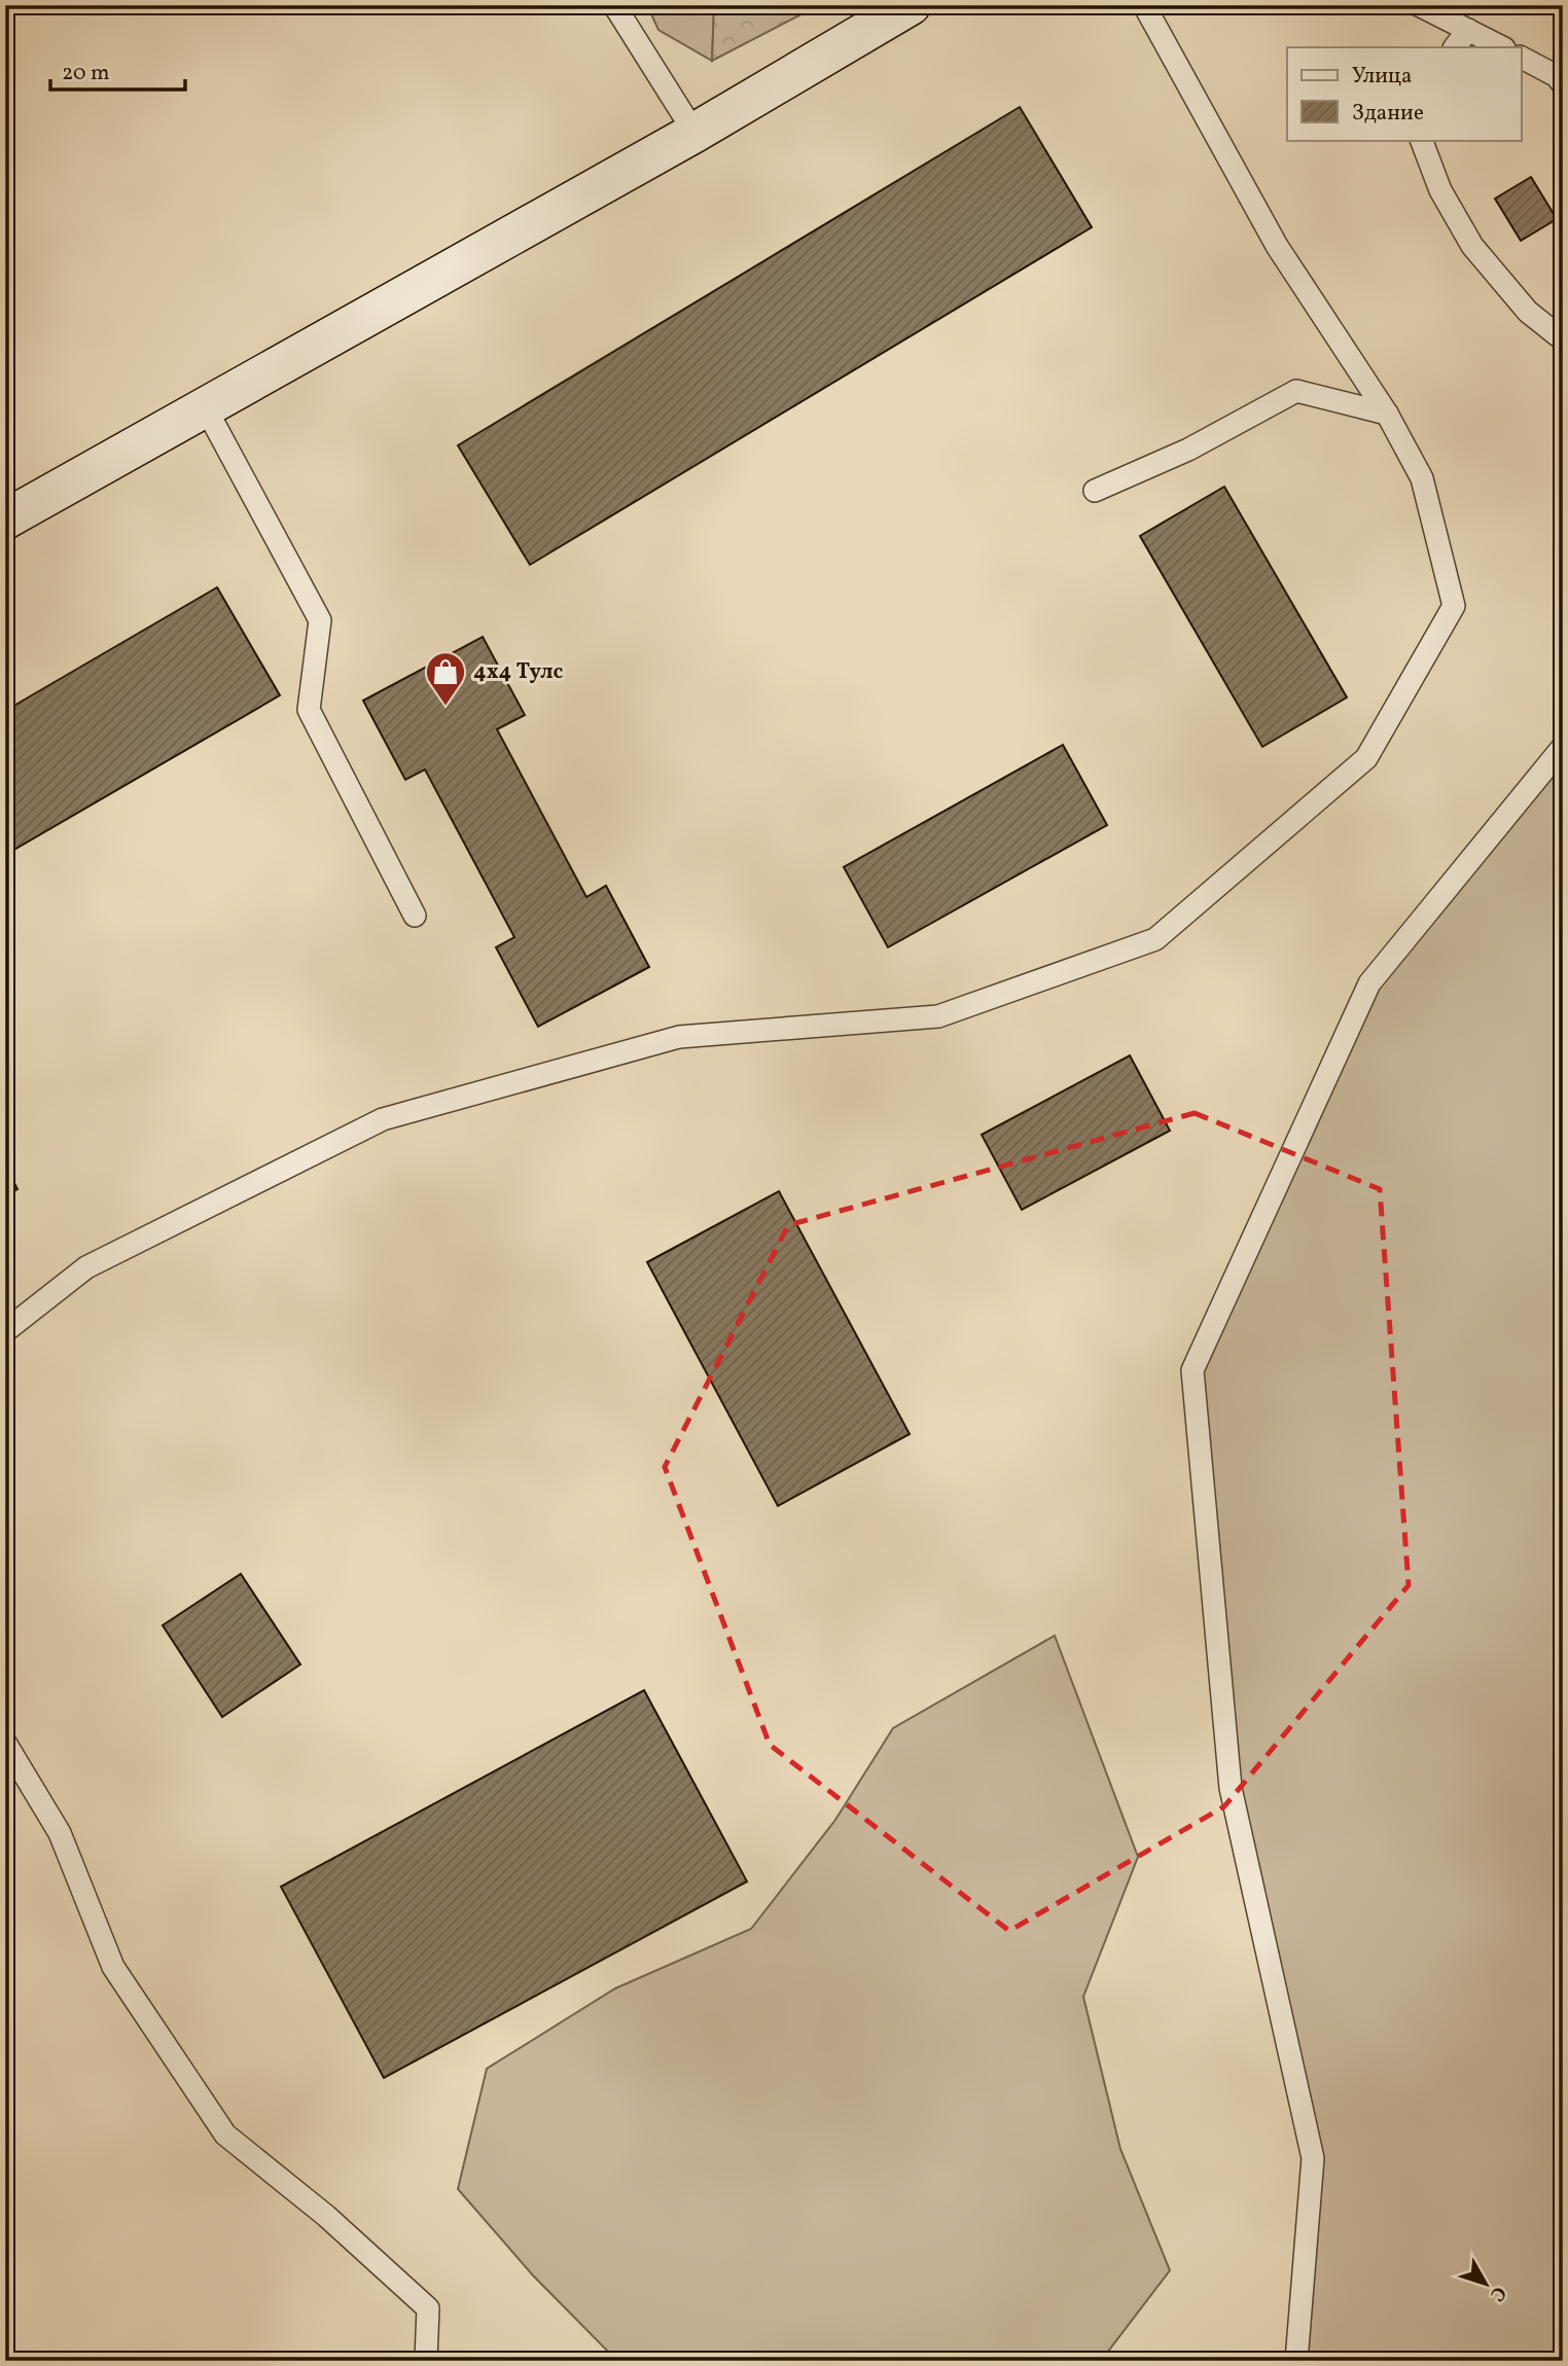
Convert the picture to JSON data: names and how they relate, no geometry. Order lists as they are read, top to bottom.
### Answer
{
  "places": {
    "shop": ["4x4 Тулс"]
  },
  "legend": ["Улица", "Здание"],
  "scale_bar": "20 m",
  "north": "bottom right"
}
